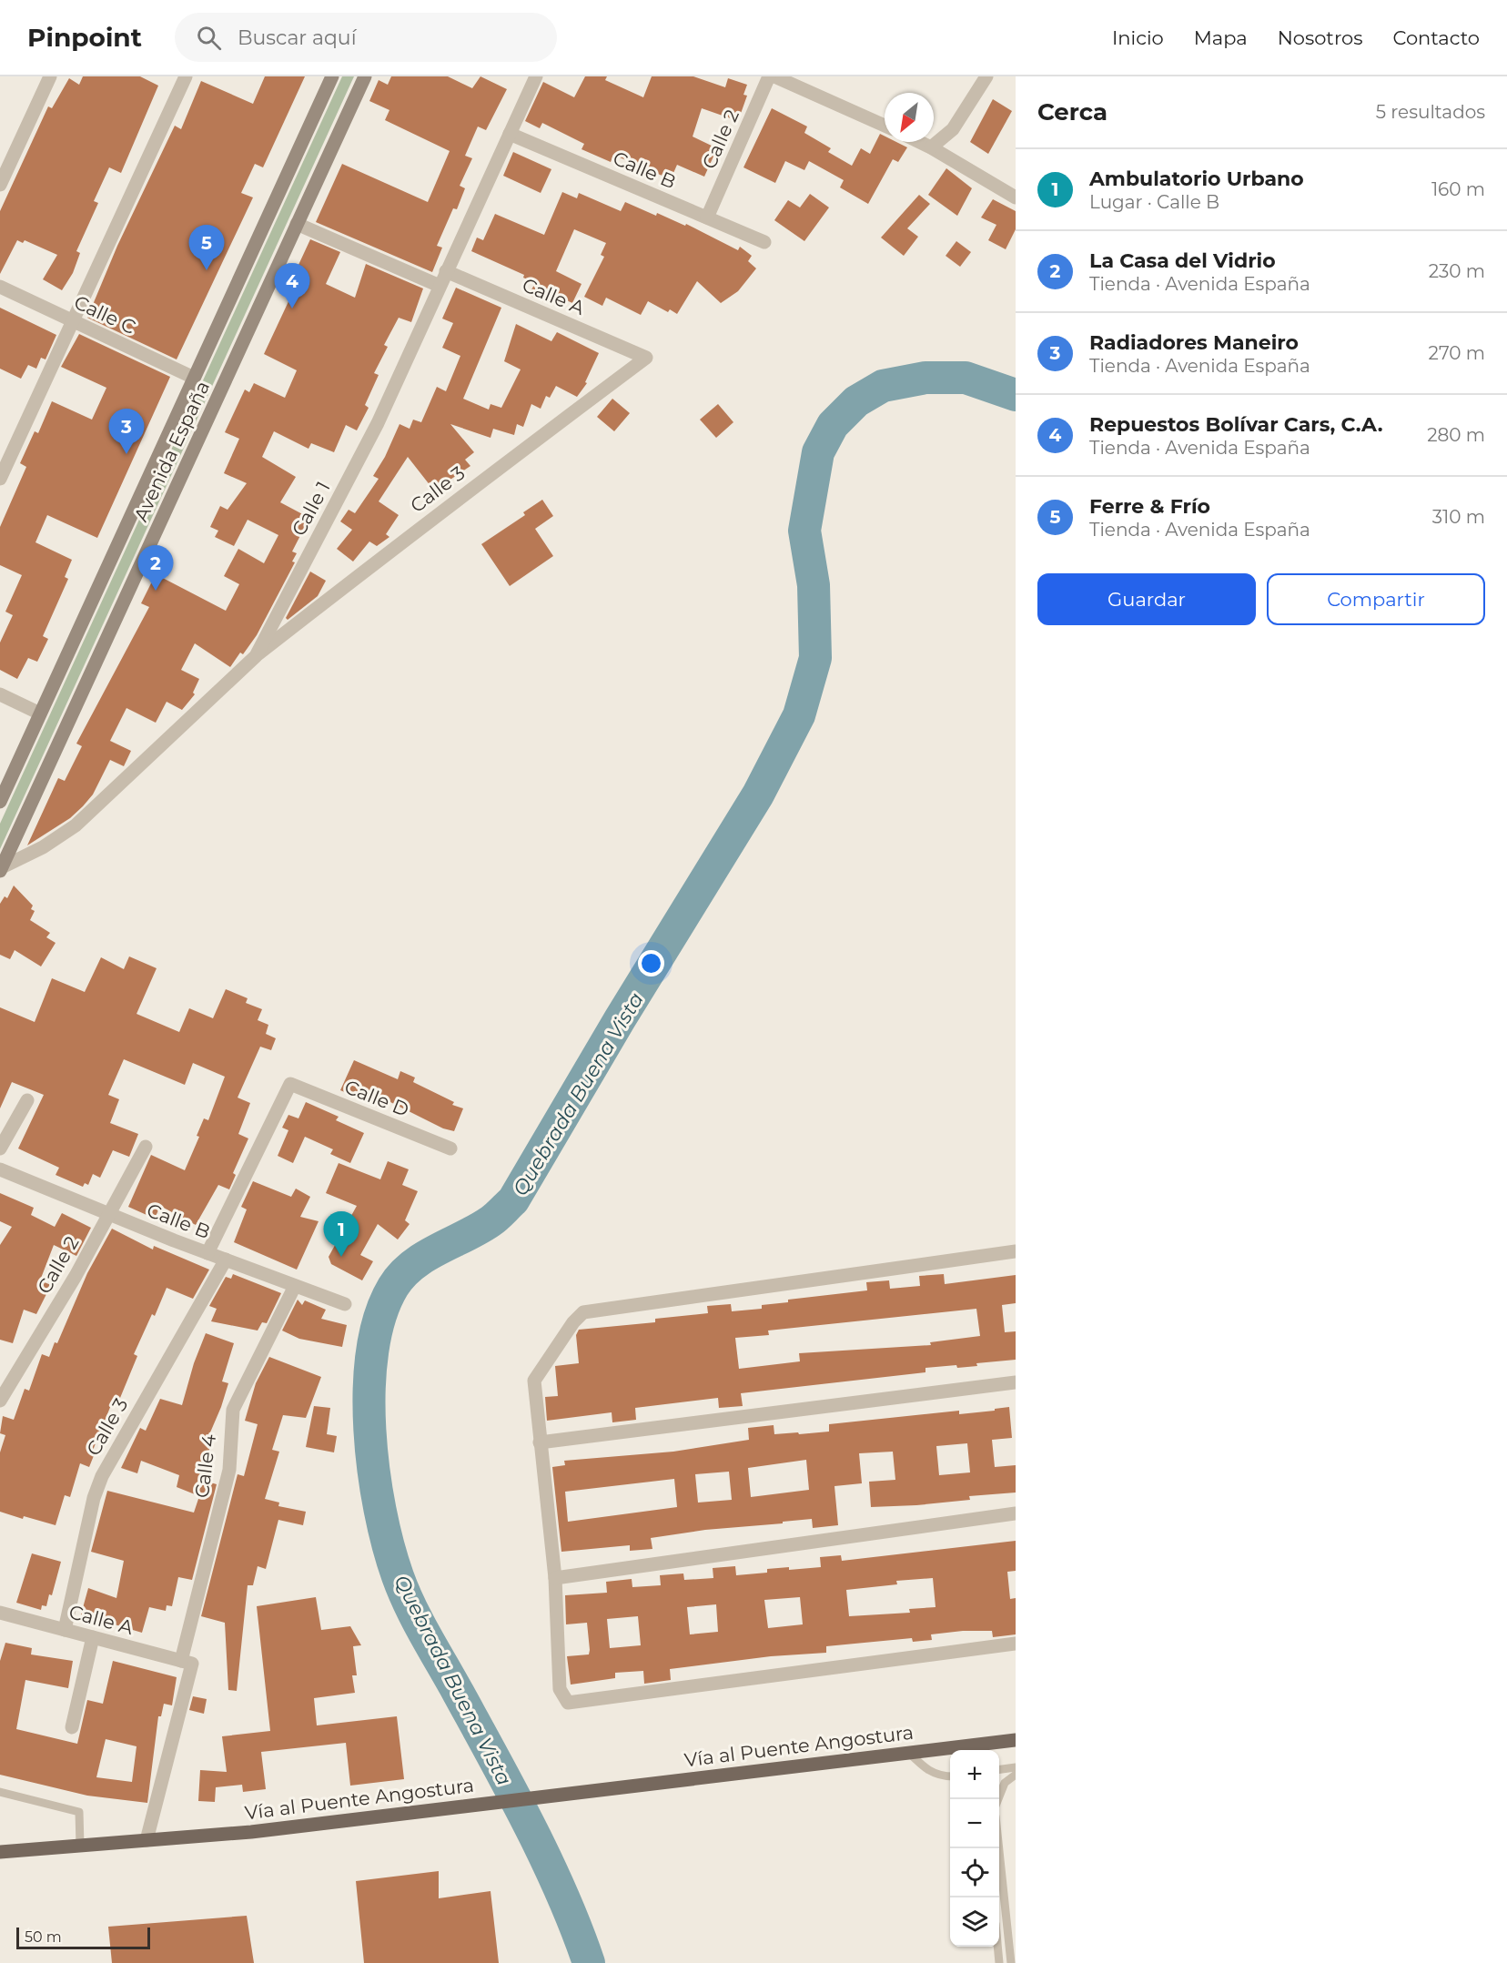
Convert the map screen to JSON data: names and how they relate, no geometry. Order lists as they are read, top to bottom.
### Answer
{
  "streets": {
    "main road": ["Avenida España", "Vía al Puente Angostura"],
    "street": [
      "Calle 2",
      "Calle B",
      "Calle A",
      "Calle C",
      "Calle 3",
      "Calle 1",
      "Calle D",
      "Calle 4"
    ]
  },
  "crossings": [
    ["Calle 2", "Calle B"],
    ["Calle B", "Calle 3"],
    ["Calle B", "Calle 1"],
    ["Calle B", "Calle D"],
    ["Calle B", "Calle 4"],
    ["Calle A", "Calle 3"],
    ["Calle A", "Calle 1"],
    ["Calle A", "Calle 4"],
    ["Calle C", "Avenida España"],
    ["Avenida España", "Calle 1"],
    ["Calle 3", "Calle 1"],
    ["Calle 4", "Vía al Puente Angostura"]
  ],
  "water": ["Quebrada Buena Vista"],
  "scale_bar": "50 m",
  "north": "bottom left",
  "page": {
    "header": "Pinpoint",
    "search": "Buscar aquí",
    "nav": [
      "Inicio",
      "Mapa",
      "Nosotros",
      "Contacto"
    ],
    "heading": ["Cerca", "5 resultados"],
    "list": [
      {
        "mark": "1",
        "name": "Ambulatorio Urbano",
        "note": "Lugar · Calle B",
        "value": "160 m"
      },
      {
        "mark": "2",
        "name": "La Casa del Vidrio",
        "note": "Tienda · Avenida España",
        "value": "230 m"
      },
      {
        "mark": "3",
        "name": "Radiadores Maneiro",
        "note": "Tienda · Avenida España",
        "value": "270 m"
      },
      {
        "mark": "4",
        "name": "Repuestos Bolívar Cars, C.A.",
        "note": "Tienda · Avenida España",
        "value": "280 m"
      },
      {
        "mark": "5",
        "name": "Ferre & Frío",
        "note": "Tienda · Avenida España",
        "value": "310 m"
      }
    ],
    "pins": [
      "5",
      "4",
      "3",
      "2",
      "1"
    ],
    "buttons": ["Guardar", "Compartir"],
    "map_buttons": ["+", "−"],
    "scale": "50 m"
  }
}
